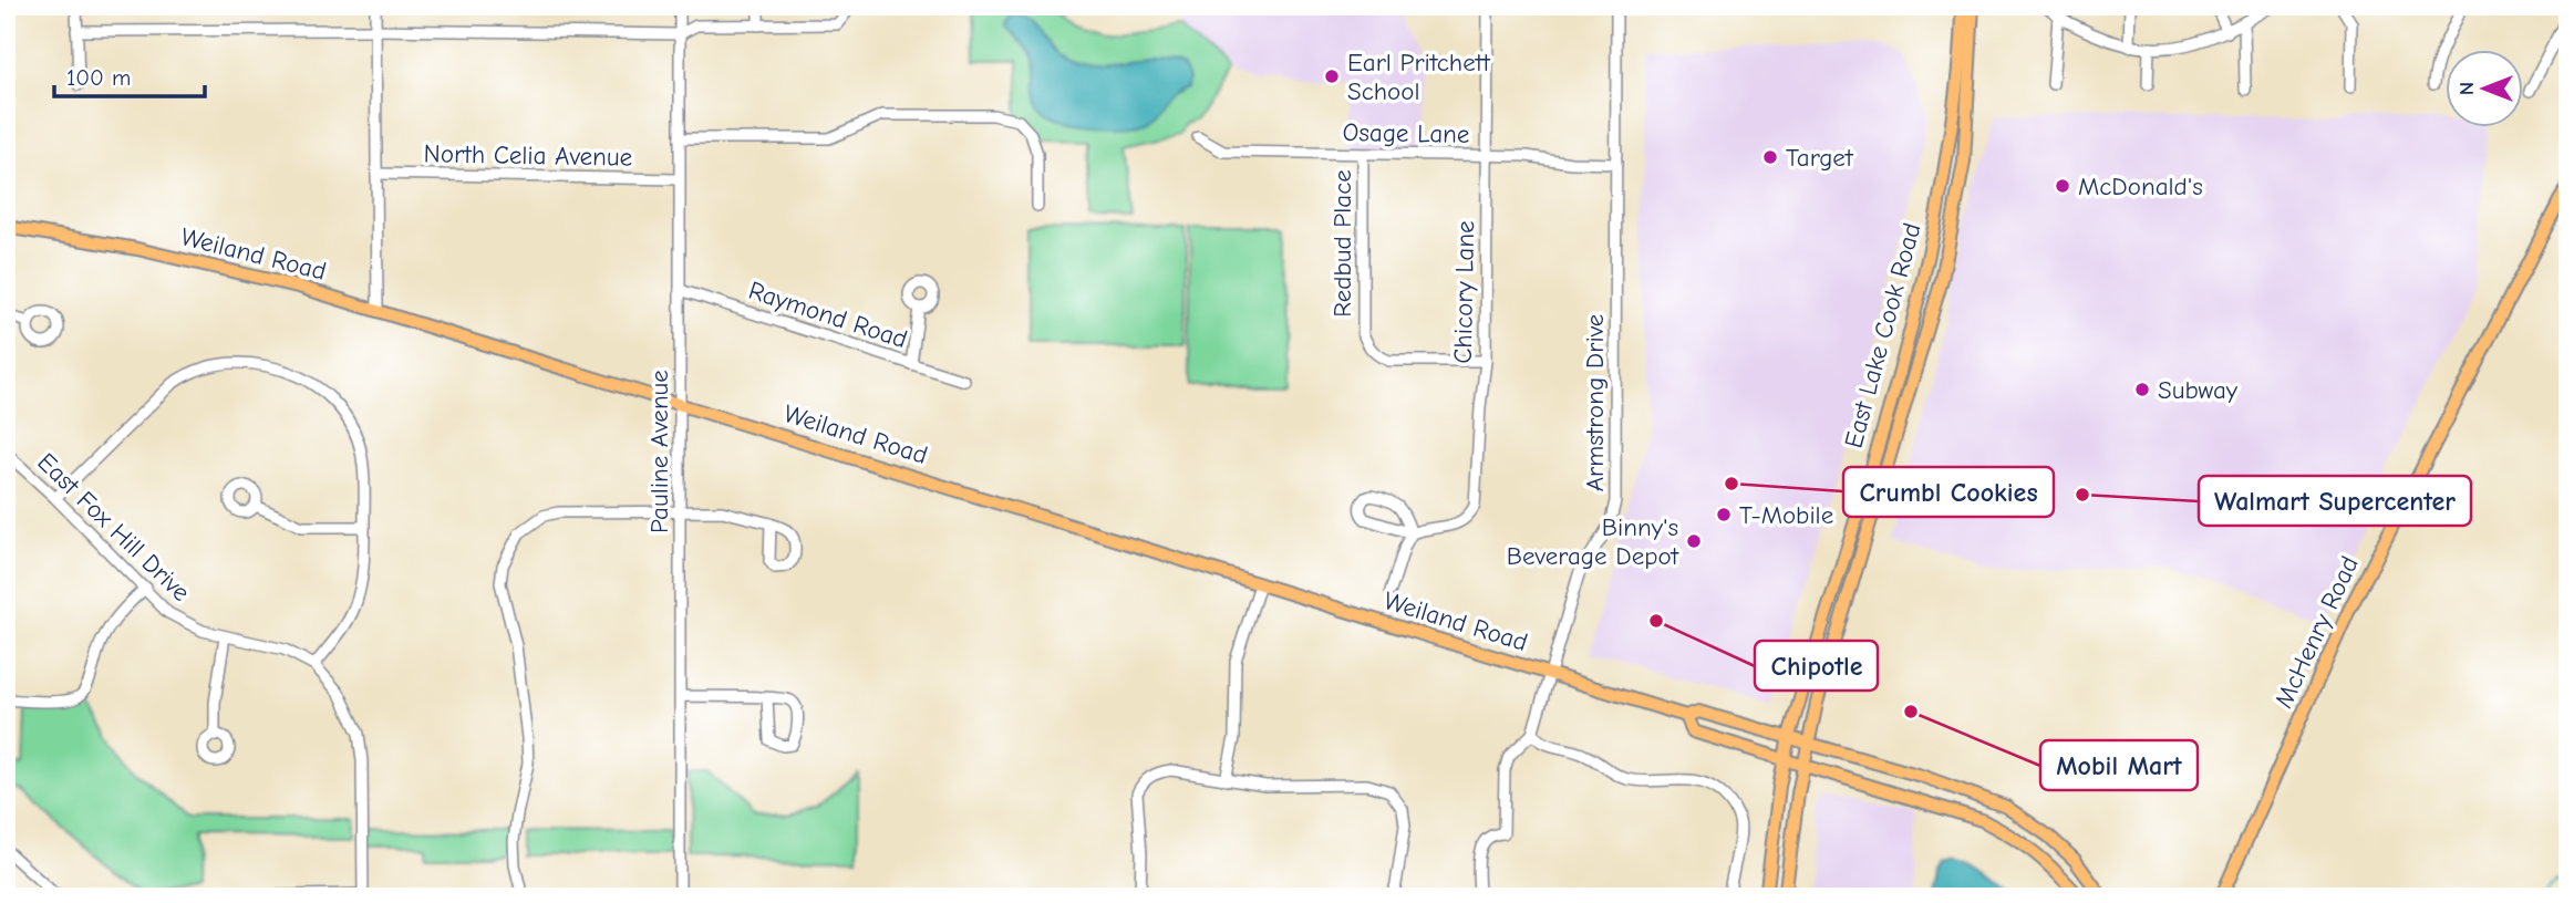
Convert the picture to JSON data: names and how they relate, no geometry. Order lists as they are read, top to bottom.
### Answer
{
  "streets": {
    "main road": ["Weiland Road", "East Lake Cook Road", "McHenry Road"],
    "street": [
      "Osage Lane",
      "North Celia Avenue",
      "Redbud Place",
      "Chicory Lane",
      "Raymond Road",
      "Armstrong Drive",
      "Pauline Avenue",
      "East Fox Hill Drive"
    ]
  },
  "crossings": [
    ["Osage Lane", "Redbud Place"],
    ["Osage Lane", "Chicory Lane"],
    ["Osage Lane", "Armstrong Drive"],
    ["North Celia Avenue", "Pauline Avenue"],
    ["Redbud Place", "Chicory Lane"],
    ["Weiland Road", "East Lake Cook Road"],
    ["Weiland Road", "Armstrong Drive"],
    ["Weiland Road", "Pauline Avenue"],
    ["Raymond Road", "Pauline Avenue"]
  ],
  "places": [
    "Earl Pritchett School",
    "Target",
    "McDonald's",
    "Subway",
    "Crumbl Cookies",
    "Walmart Supercenter",
    "T-Mobile",
    "Binny's Beverage Depot",
    "Chipotle",
    "Mobil Mart"
  ],
  "scale_bar": "100 m",
  "north": "left"
}
